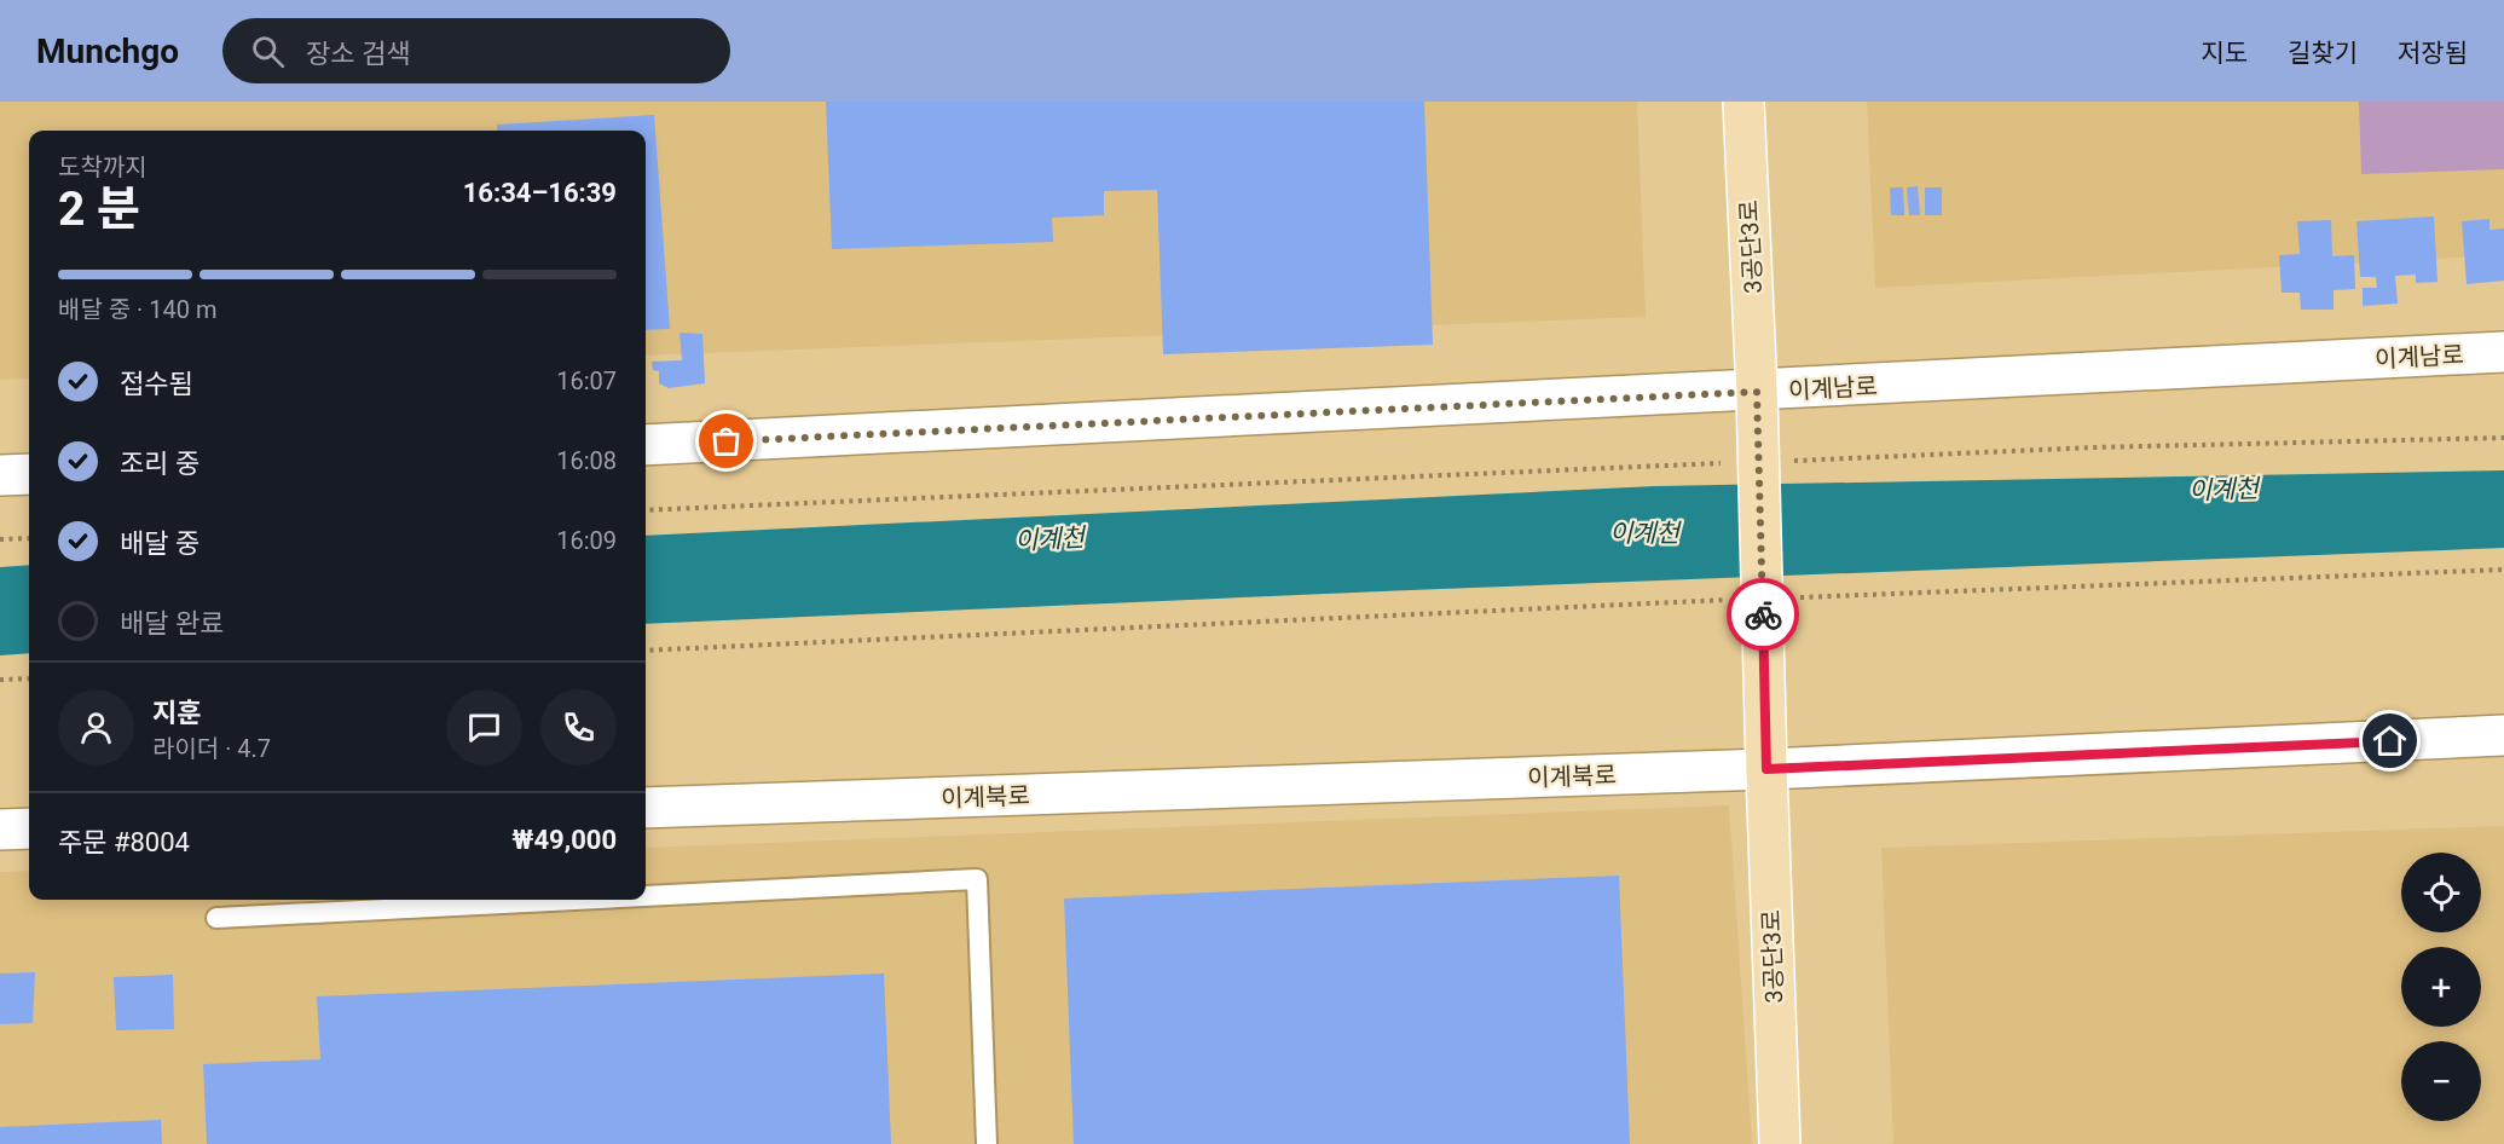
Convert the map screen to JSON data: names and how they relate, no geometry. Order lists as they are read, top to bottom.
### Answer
{
  "streets": {
    "main road": ["3공단3로"],
    "street": ["이계남로", "이계북로"]
  },
  "crossings": [
    ["3공단3로", "이계남로"],
    ["3공단3로", "이계북로"]
  ],
  "water": ["이계천"],
  "page": {
    "header": "Munchgo",
    "search": "장소 검색",
    "nav": ["지도", "길찾기", "저장됨"],
    "heading": ["2 분", "도착까지", "16:34–16:39"],
    "panel": [
      "지훈",
      "라이더 · 4.7",
      "주문 #8004",
      "₩49,000"
    ],
    "bar": "배달 중 · 140 m",
    "list": [
      ["접수됨", "16:07"],
      ["조리 중", "16:08"],
      ["배달 중", "16:09"],
      "배달 완료"
    ],
    "map_buttons": ["+", "−"]
  }
}
